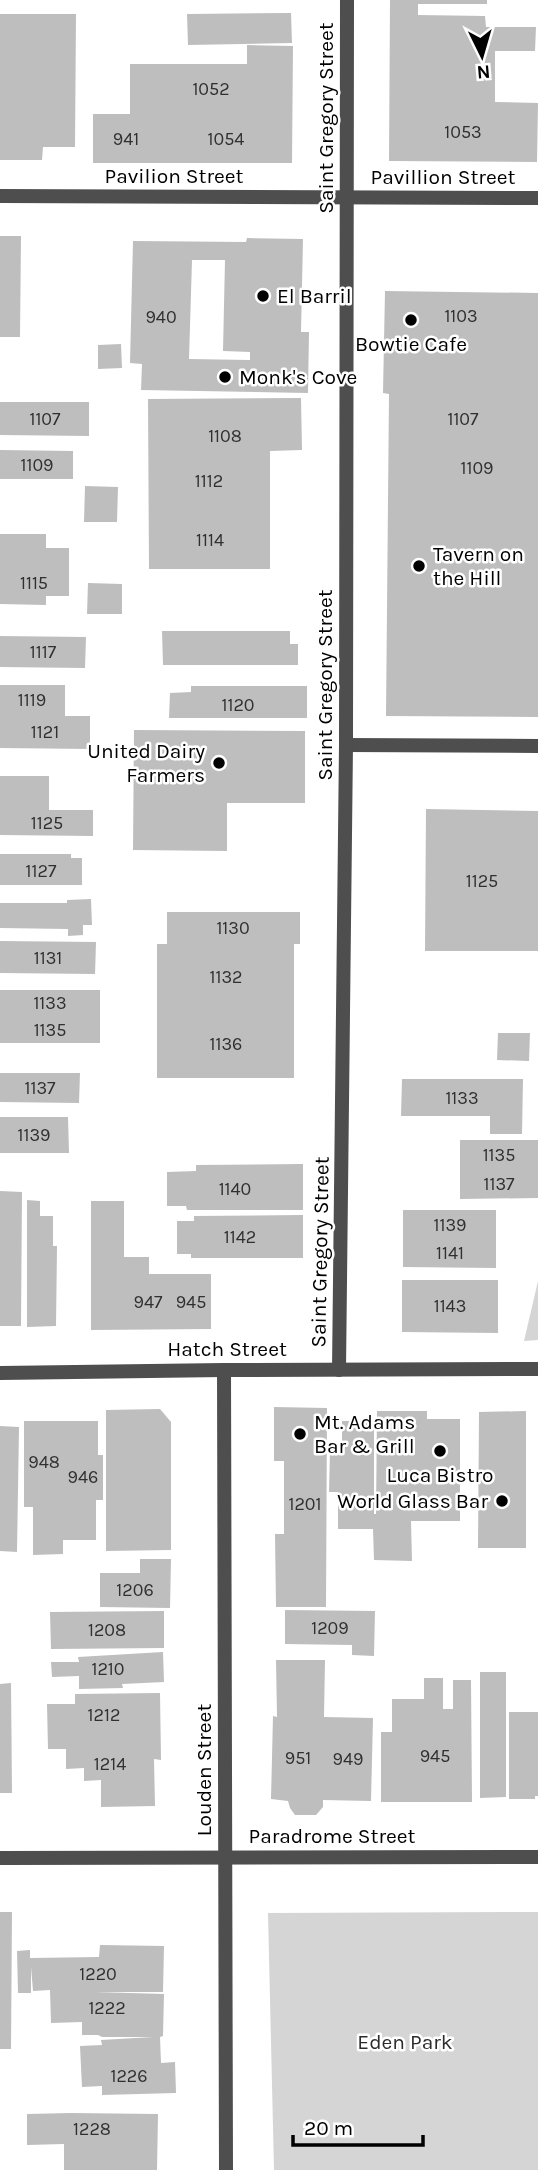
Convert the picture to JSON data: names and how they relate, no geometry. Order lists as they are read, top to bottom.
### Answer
{
  "streets": {
    "street": [
      "Saint Gregory Street",
      "Pavilion Street",
      "Pavillion Street",
      "Hatch Street",
      "Louden Street",
      "Paradrome Street"
    ]
  },
  "crossings": [
    ["Saint Gregory Street", "Pavilion Street"],
    ["Saint Gregory Street", "Pavillion Street"],
    ["Saint Gregory Street", "Hatch Street"],
    ["Pavilion Street", "Pavillion Street"],
    ["Hatch Street", "Louden Street"],
    ["Louden Street", "Paradrome Street"]
  ],
  "parks": ["Eden Park"],
  "places": [
    "El Barril",
    "Bowtie Cafe",
    "Monk's Cove",
    "Tavern on the Hill",
    "United Dairy Farmers",
    "Mt. Adams Bar & Grill",
    "Luca Bistro",
    "World Glass Bar"
  ],
  "house_numbers": [
    "1052",
    "1053",
    "941",
    "1054",
    "1103",
    "940",
    "1107",
    "1107",
    "1108",
    "1109",
    "1109",
    "1112",
    "1114",
    "1115",
    "1117",
    "1119",
    "1120",
    "1121",
    "1125",
    "1127",
    "1125",
    "1130",
    "1131",
    "1132",
    "1133",
    "1135",
    "1136",
    "1137",
    "1133",
    "1139",
    "1135",
    "1137",
    "1140",
    "1139",
    "1142",
    "1141",
    "947",
    "945",
    "1143",
    "948",
    "946",
    "1201",
    "1206",
    "1209",
    "1208",
    "1210",
    "1212",
    "945",
    "951",
    "949",
    "1214",
    "1220",
    "1222",
    "1226",
    "1228"
  ],
  "scale_bar": "20 m",
  "north": "bottom"
}
